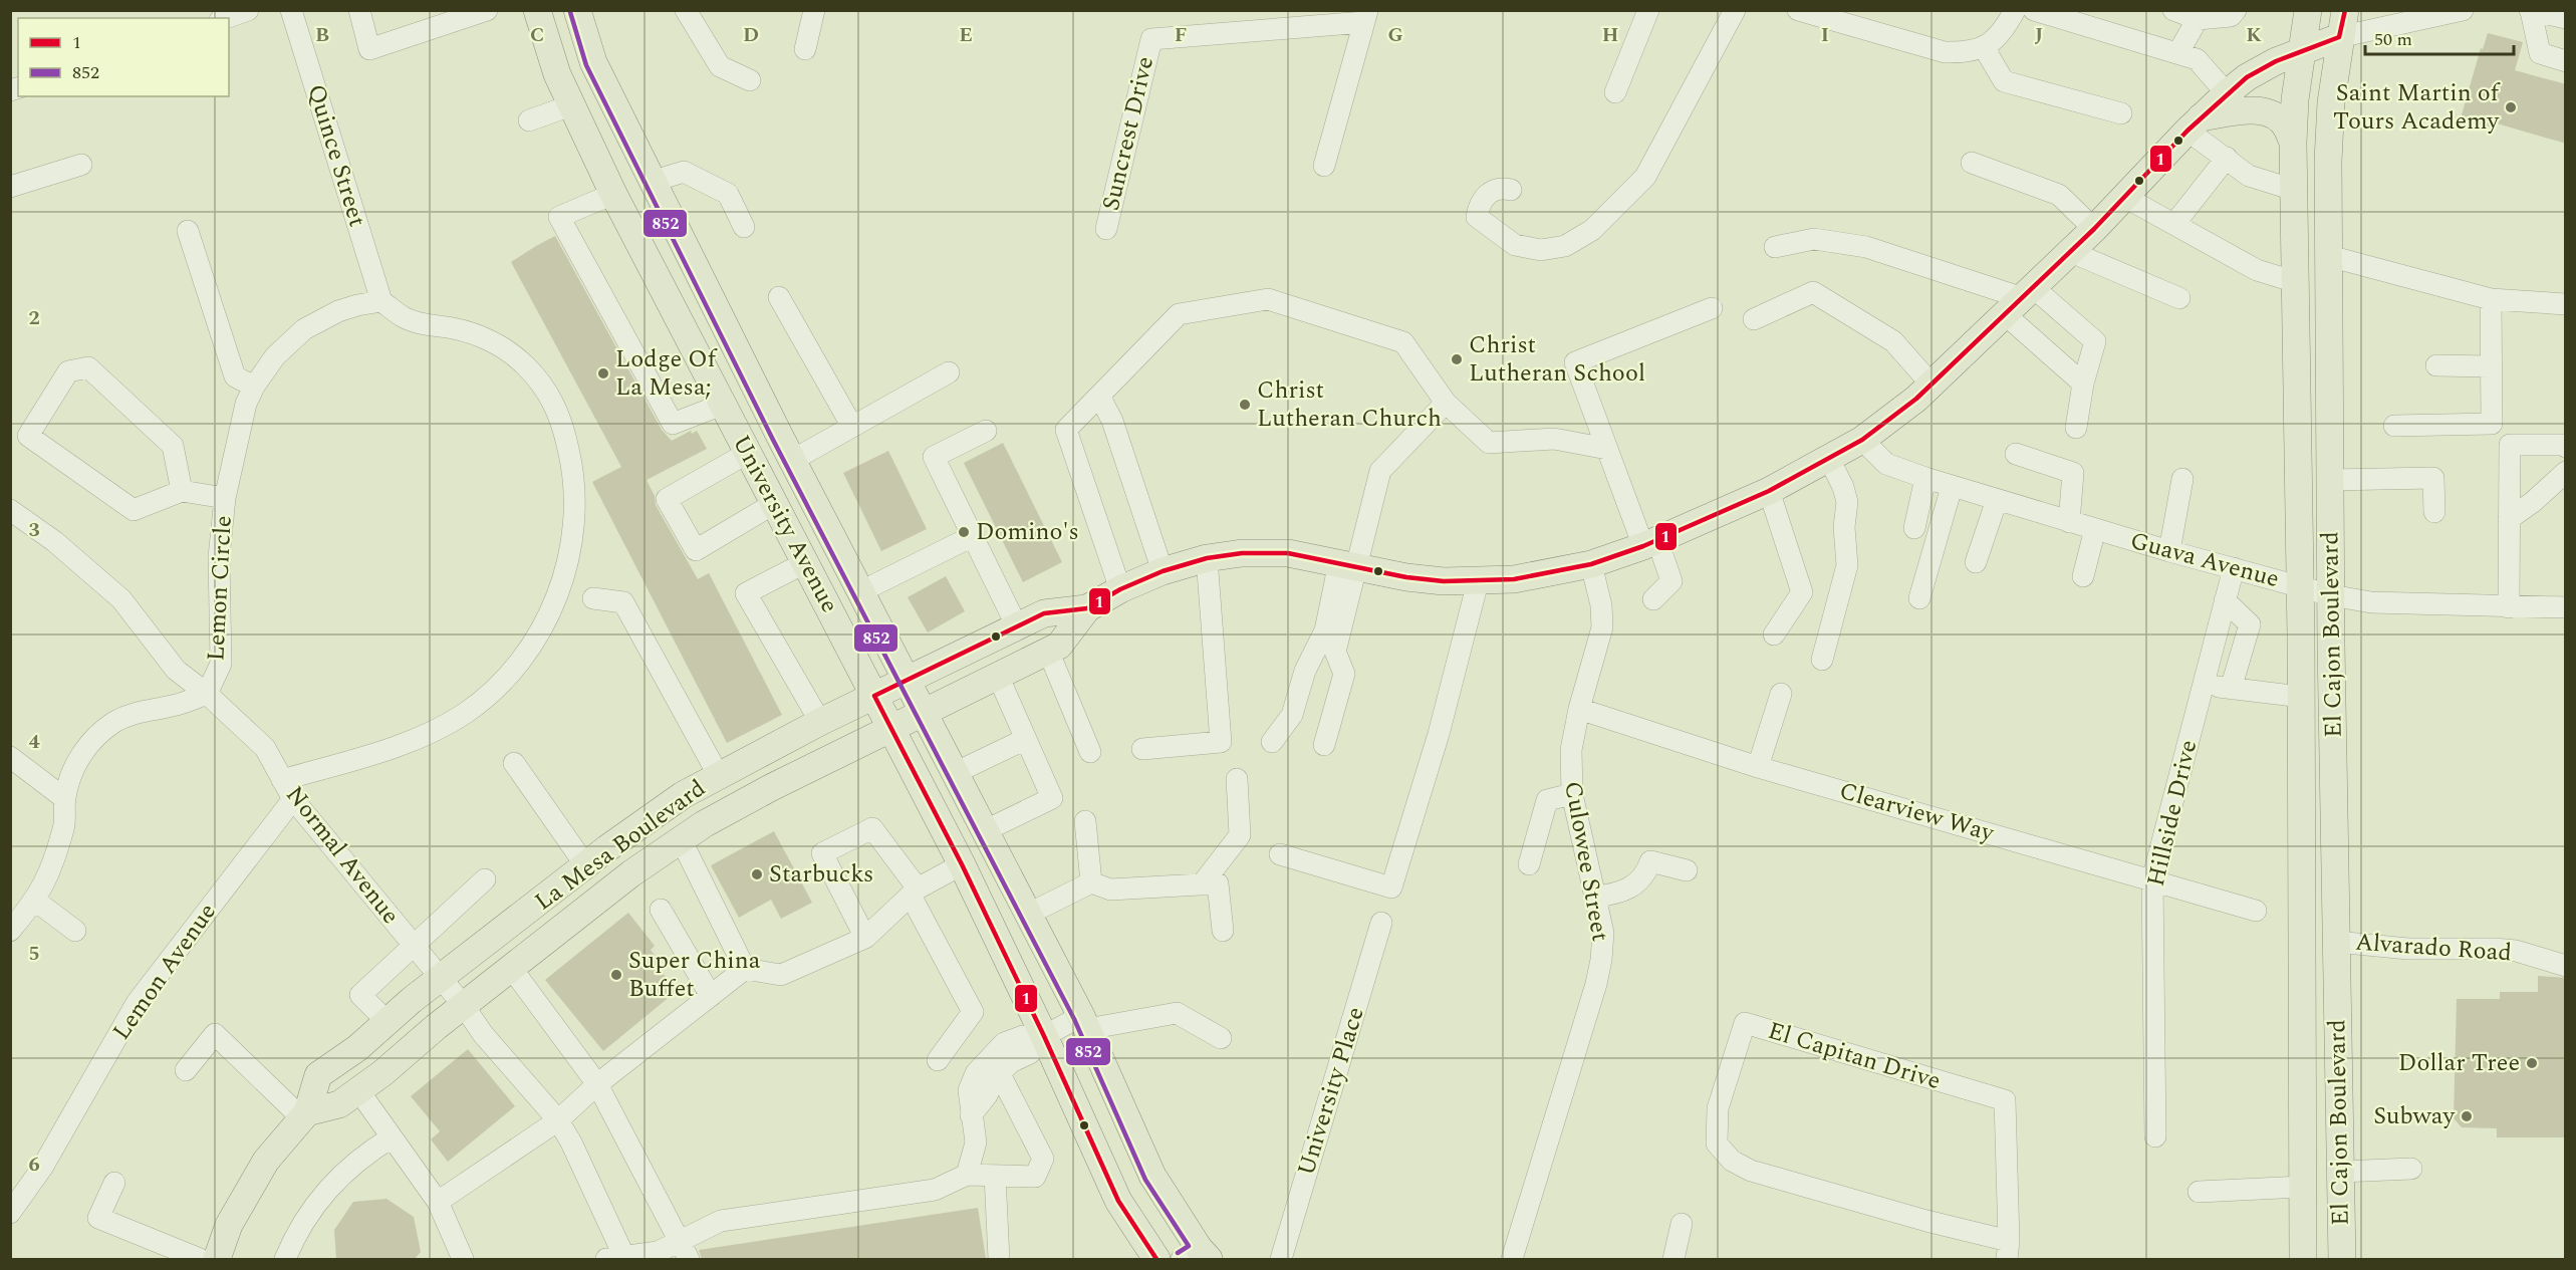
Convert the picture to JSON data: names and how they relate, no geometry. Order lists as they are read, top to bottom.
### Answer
{
  "streets": {
    "main road": ["University Avenue", "El Cajon Boulevard", "La Mesa Boulevard"],
    "street": [
      "Suncrest Drive",
      "Quince Street",
      "Guava Avenue",
      "Lemon Circle",
      "Clearview Way",
      "Hillside Drive",
      "Normal Avenue",
      "Culowee Street",
      "Alvarado Road",
      "Lemon Avenue",
      "El Capitan Drive",
      "University Place"
    ]
  },
  "crossings": [
    ["Quince Street", "Lemon Circle"],
    ["University Avenue", "La Mesa Boulevard"],
    ["Guava Avenue", "El Cajon Boulevard"],
    ["Guava Avenue", "Hillside Drive"],
    ["Guava Avenue", "La Mesa Boulevard"],
    ["Lemon Circle", "Normal Avenue"],
    ["El Cajon Boulevard", "La Mesa Boulevard"],
    ["El Cajon Boulevard", "Alvarado Road"],
    ["Clearview Way", "Hillside Drive"],
    ["Clearview Way", "Culowee Street"],
    ["La Mesa Boulevard", "Normal Avenue"],
    ["La Mesa Boulevard", "Culowee Street"],
    ["Normal Avenue", "Lemon Avenue"]
  ],
  "places": [
    "Saint Martin of Tours Academy",
    "Christ Lutheran School",
    "Lodge Of La Mesa;",
    "Christ Lutheran Church",
    "Domino's",
    "Starbucks",
    "Super China Buffet",
    "Dollar Tree",
    "Subway"
  ],
  "lines": ["transit line 1", "transit line 852"],
  "legend": ["1", "852"],
  "scale_bar": "50 m",
  "grid": {
    "columns": [
      "B",
      "C",
      "D",
      "E",
      "F",
      "G",
      "H",
      "I",
      "J",
      "K"
    ],
    "rows": [
      "2",
      "3",
      "4",
      "5",
      "6"
    ]
  }
}
